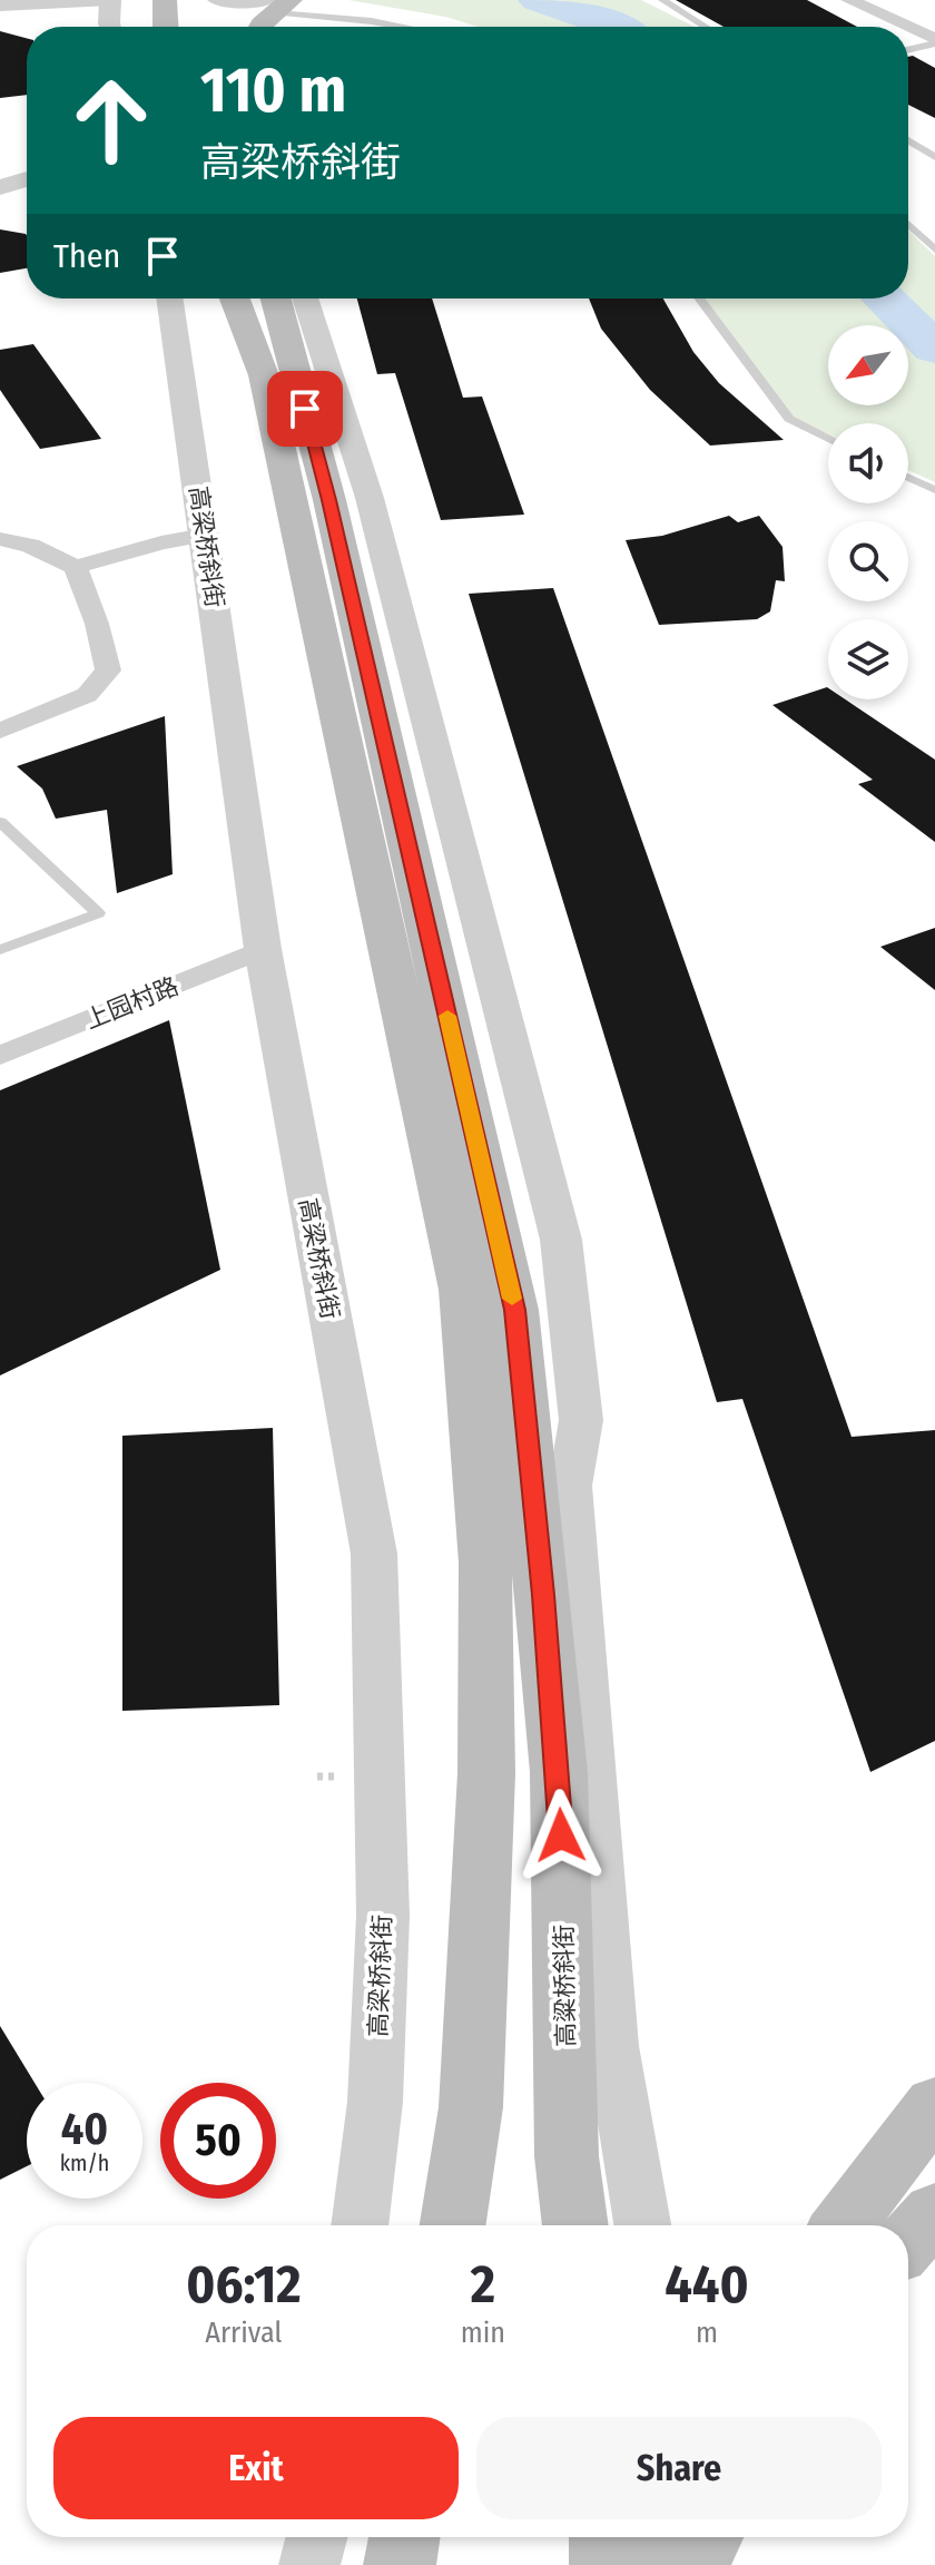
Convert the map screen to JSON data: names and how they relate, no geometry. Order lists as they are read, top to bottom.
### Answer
{
  "streets": {
    "main road": ["高粱桥斜街"],
    "street": ["高梁桥斜街", "上园村路"]
  },
  "crossings": [
    ["高梁桥斜街", "上园村路"]
  ],
  "north": "bottom left",
  "page": {
    "turn": ["110 m", "高梁桥斜街"],
    "then": "Then",
    "speed": "40 km/h",
    "limit": "50",
    "eta": [
      "06:12",
      "Arrival",
      "2",
      "min",
      "440",
      "m"
    ],
    "buttons": ["Exit", "Share"]
  }
}
